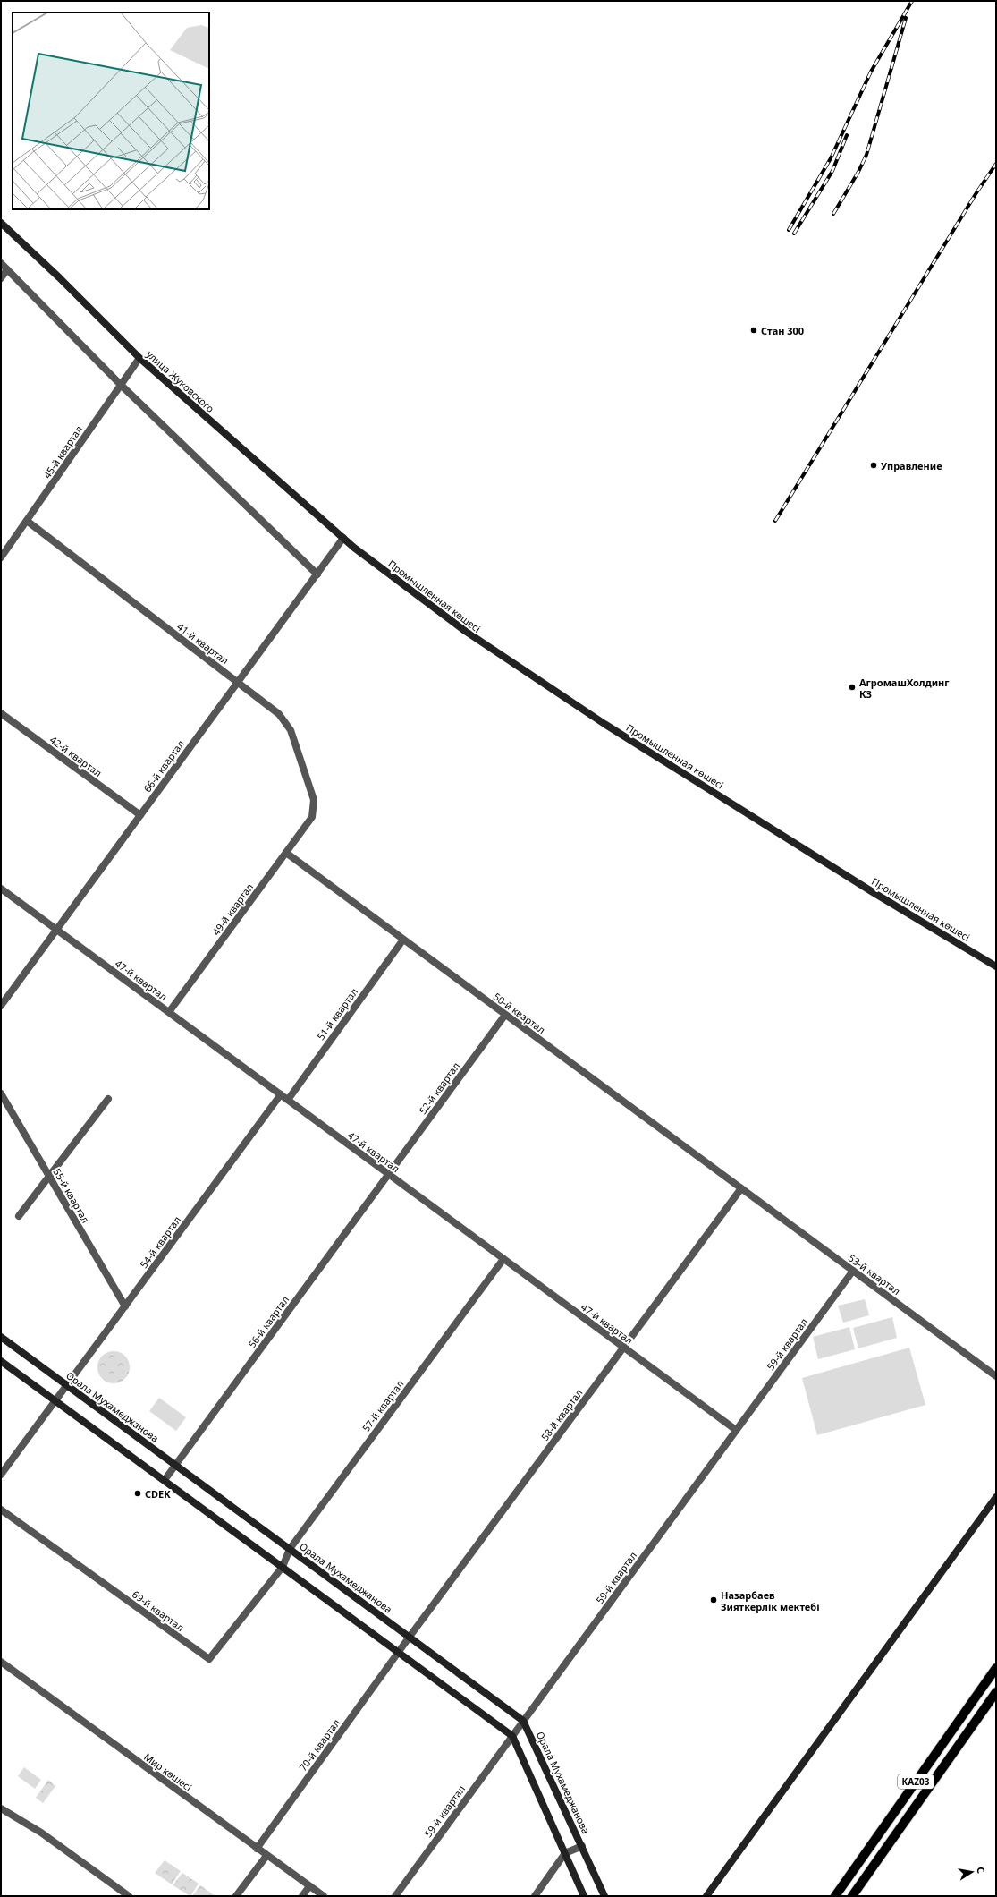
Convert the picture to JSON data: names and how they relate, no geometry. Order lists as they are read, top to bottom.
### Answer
{
  "streets": {
    "main road": ["KАZ03"],
    "street": [
      "улица Жуковского",
      "45-й квартал",
      "Промышленная көшесі",
      "41-й квартал",
      "42-й квартал",
      "66-й квартал",
      "49-й квартал",
      "47-й квартал",
      "50-й квартал",
      "51-й квартал",
      "52-й квартал",
      "55-й квартал",
      "54-й квартал",
      "53-й квартал",
      "56-й квартал",
      "59-й квартал",
      "57-й квартал",
      "Орала Мухамеджанова",
      "58-й квартал",
      "69-й квартал",
      "70-й квартал",
      "Мир көшесі"
    ]
  },
  "crossings": [
    ["улица Жуковского", "45-й квартал"],
    ["улица Жуковского", "Промышленная көшесі"],
    ["улица Жуковского", "66-й квартал"],
    ["45-й квартал", "41-й квартал"],
    ["41-й квартал", "66-й квартал"],
    ["41-й квартал", "49-й квартал"],
    ["42-й квартал", "66-й квартал"],
    ["66-й квартал", "47-й квартал"],
    ["49-й квартал", "47-й квартал"],
    ["49-й квартал", "50-й квартал"],
    ["47-й квартал", "51-й квартал"],
    ["47-й квартал", "52-й квартал"],
    ["47-й квартал", "54-й квартал"],
    ["47-й квартал", "56-й квартал"],
    ["47-й квартал", "59-й квартал"],
    ["47-й квартал", "57-й квартал"],
    ["47-й квартал", "58-й квартал"],
    ["50-й квартал", "51-й квартал"],
    ["50-й квартал", "52-й квартал"],
    ["50-й квартал", "53-й квартал"],
    ["50-й квартал", "58-й квартал"],
    ["52-й квартал", "56-й квартал"],
    ["55-й квартал", "54-й квартал"],
    ["54-й квартал", "Орала Мухамеджанова"],
    ["53-й квартал", "59-й квартал"],
    ["53-й квартал", "58-й квартал"],
    ["56-й квартал", "Орала Мухамеджанова"],
    ["59-й квартал", "Орала Мухамеджанова"],
    ["57-й квартал", "Орала Мухамеджанова"],
    ["57-й квартал", "69-й квартал"],
    ["Орала Мухамеджанова", "58-й квартал"],
    ["58-й квартал", "70-й квартал"],
    ["70-й квартал", "Мир көшесі"]
  ],
  "places": [
    "Стан 300",
    "Управление",
    "АгромашХолдинг КЗ",
    "CDEK",
    "Назарбаев Зияткерлік мектебі"
  ],
  "north": "right"
}
